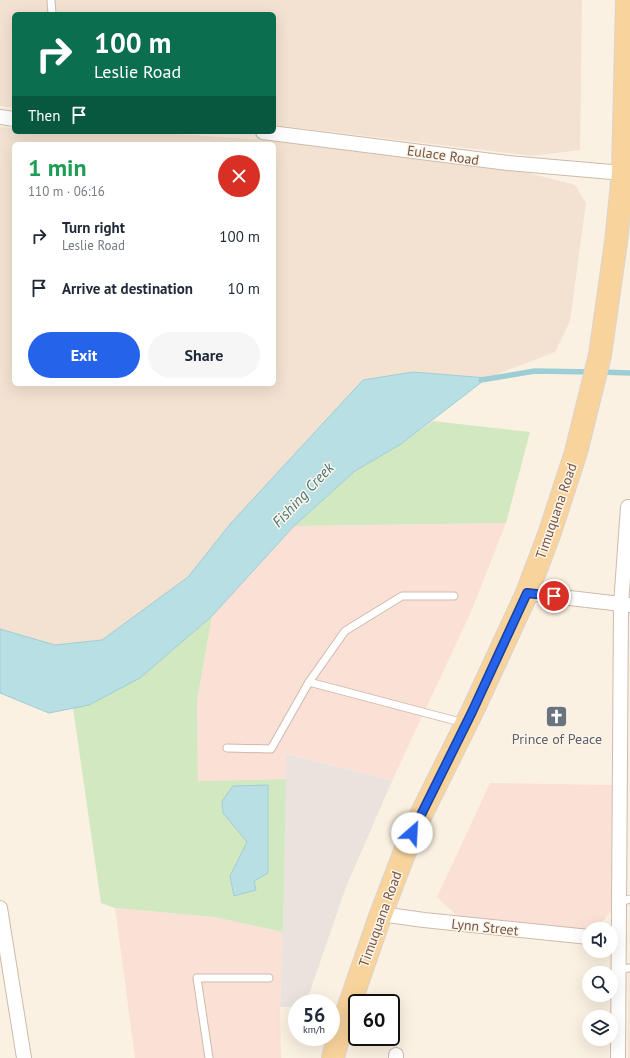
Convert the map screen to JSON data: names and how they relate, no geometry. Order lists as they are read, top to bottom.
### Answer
{
  "streets": {
    "main road": ["Timuquana Road"],
    "street": ["Eulace Road", "Lynn Street"]
  },
  "crossings": [
    ["Eulace Road", "Timuquana Road"],
    ["Timuquana Road", "Lynn Street"]
  ],
  "water": ["Fishing Creek"],
  "places": {
    "church": ["Prince of Peace"]
  },
  "page": {
    "turn": ["100 m", "Leslie Road"],
    "then": "Then",
    "heading": ["1 min", "110 m · 06:16"],
    "list": [
      {
        "name": "Turn right",
        "note": "Leslie Road",
        "value": "100 m"
      },
      {
        "name": "Arrive at destination",
        "value": "10 m"
      }
    ],
    "buttons": ["Exit", "Share"],
    "speed": "56 km/h",
    "limit": "60"
  }
}
